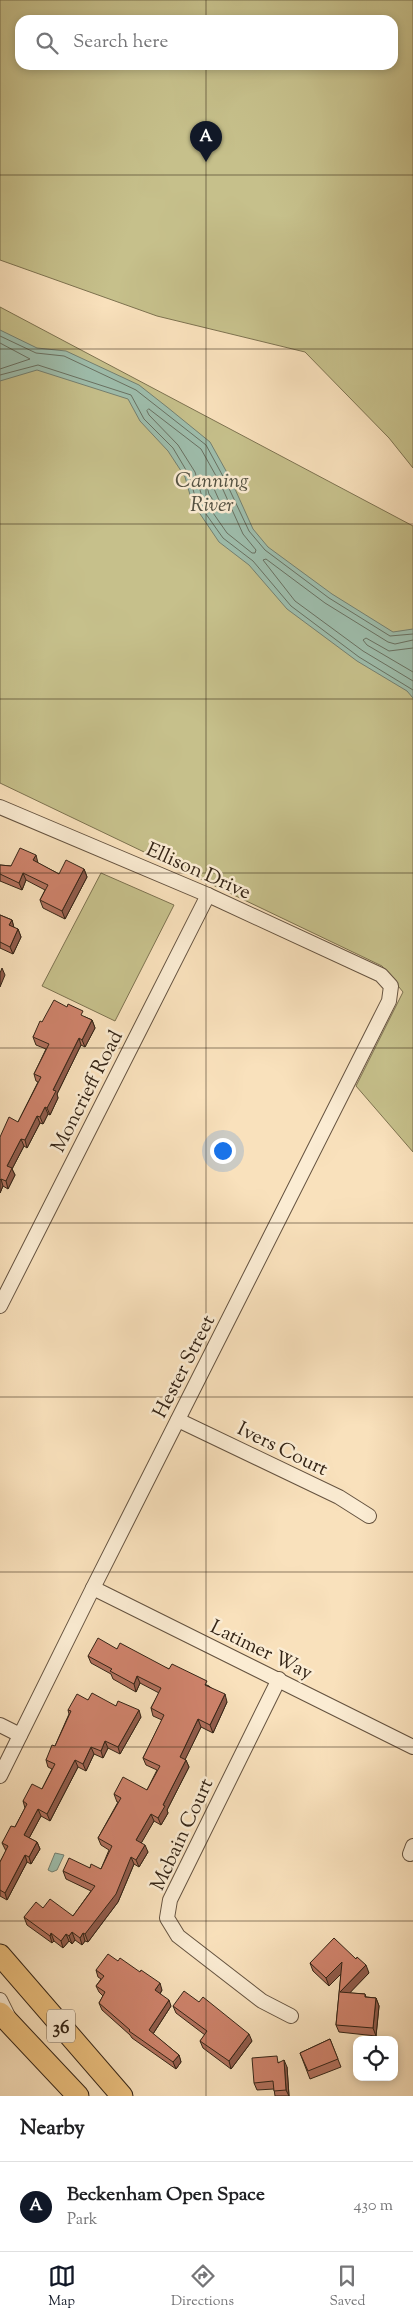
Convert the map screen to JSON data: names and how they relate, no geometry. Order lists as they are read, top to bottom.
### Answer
{
  "streets": {
    "main road": ["36"],
    "street": [
      "Ellison Drive",
      "Moncrieff Road",
      "Hester Street",
      "Ivers Court",
      "Latimer Way",
      "Mcbain Court"
    ]
  },
  "crossings": [
    ["Ellison Drive", "Moncrieff Road"],
    ["Ellison Drive", "Hester Street"],
    ["Hester Street", "Ivers Court"],
    ["Hester Street", "Latimer Way"],
    ["Latimer Way", "Mcbain Court"]
  ],
  "water": ["Canning River"],
  "page": {
    "search": "Search here",
    "pins": "A",
    "heading": "Nearby",
    "list": [
      {
        "mark": "A",
        "name": "Beckenham Open Space",
        "note": "Park",
        "value": "430 m"
      }
    ],
    "nav": ["Map", "Directions", "Saved"]
  }
}
